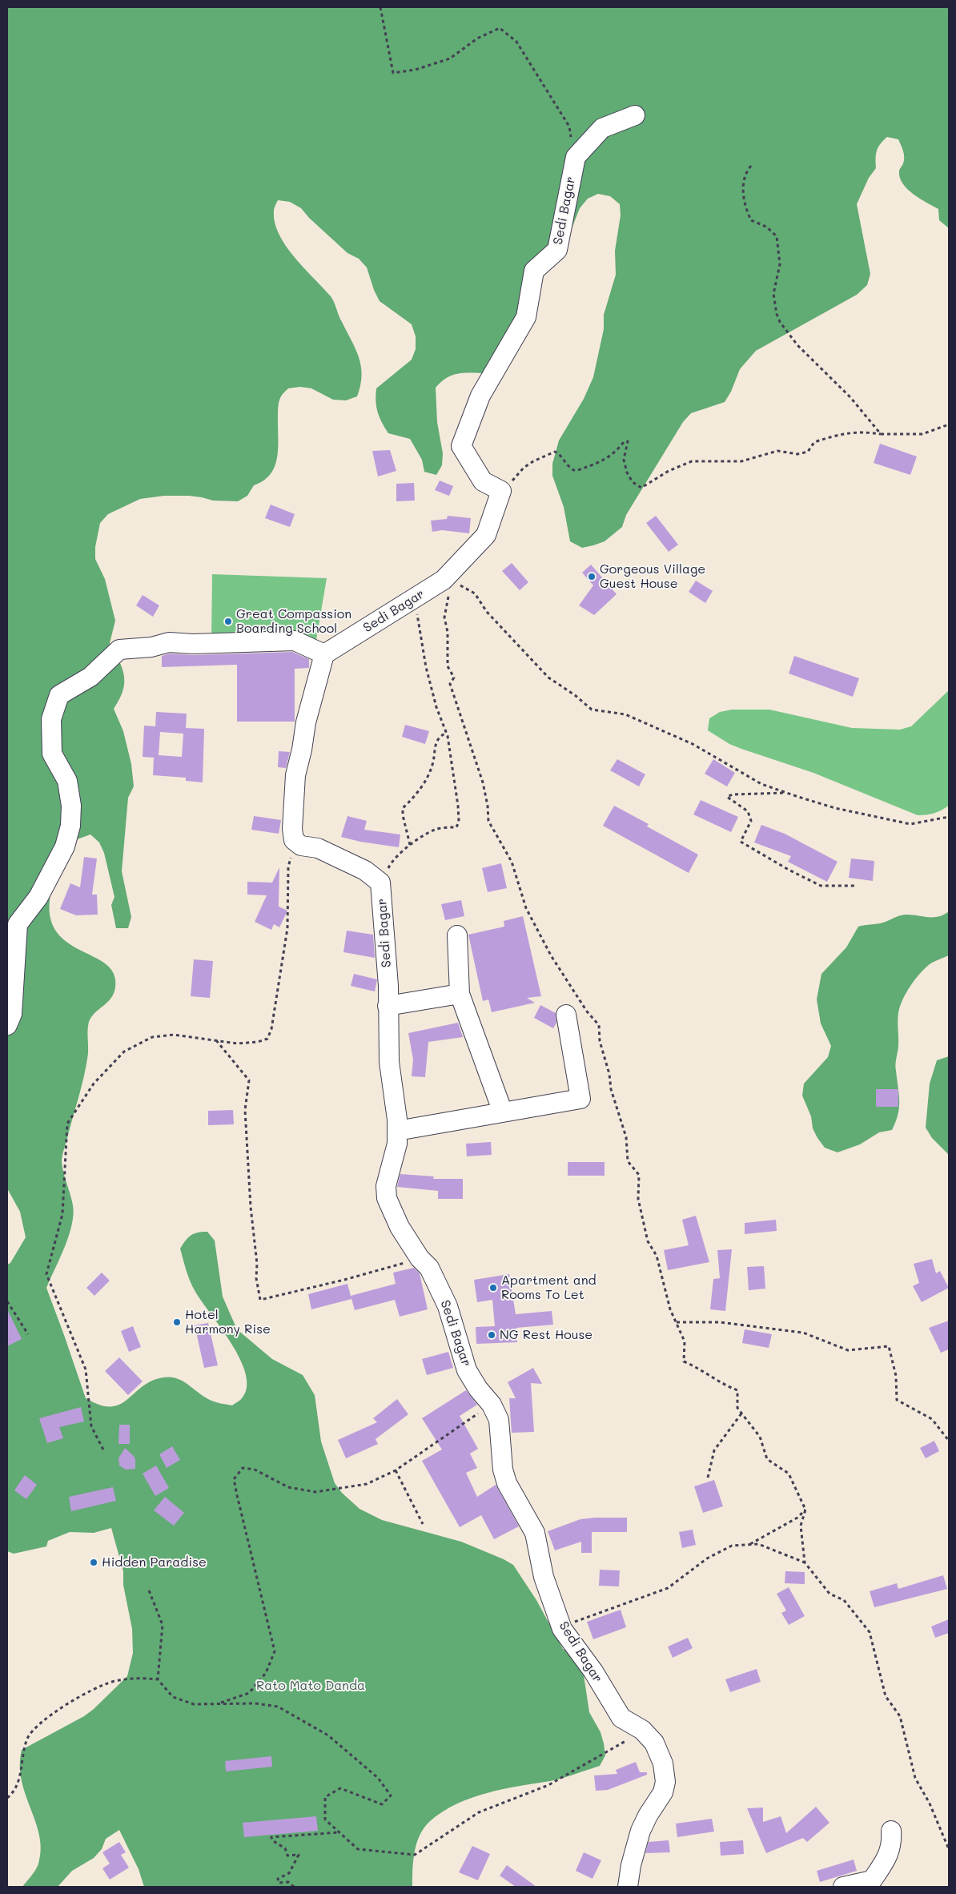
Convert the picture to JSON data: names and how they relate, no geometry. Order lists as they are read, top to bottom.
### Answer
{
  "streets": {
    "street": ["Sedi Bagar"]
  },
  "parks": ["Rato Mato Danda"],
  "places": [
    "Gorgeous Village Guest House",
    "Great Compassion Boarding School",
    "Apartment and Rooms To Let",
    "Hotel Harmony Rise",
    "NG Rest House",
    "Hidden Paradise"
  ]
}
